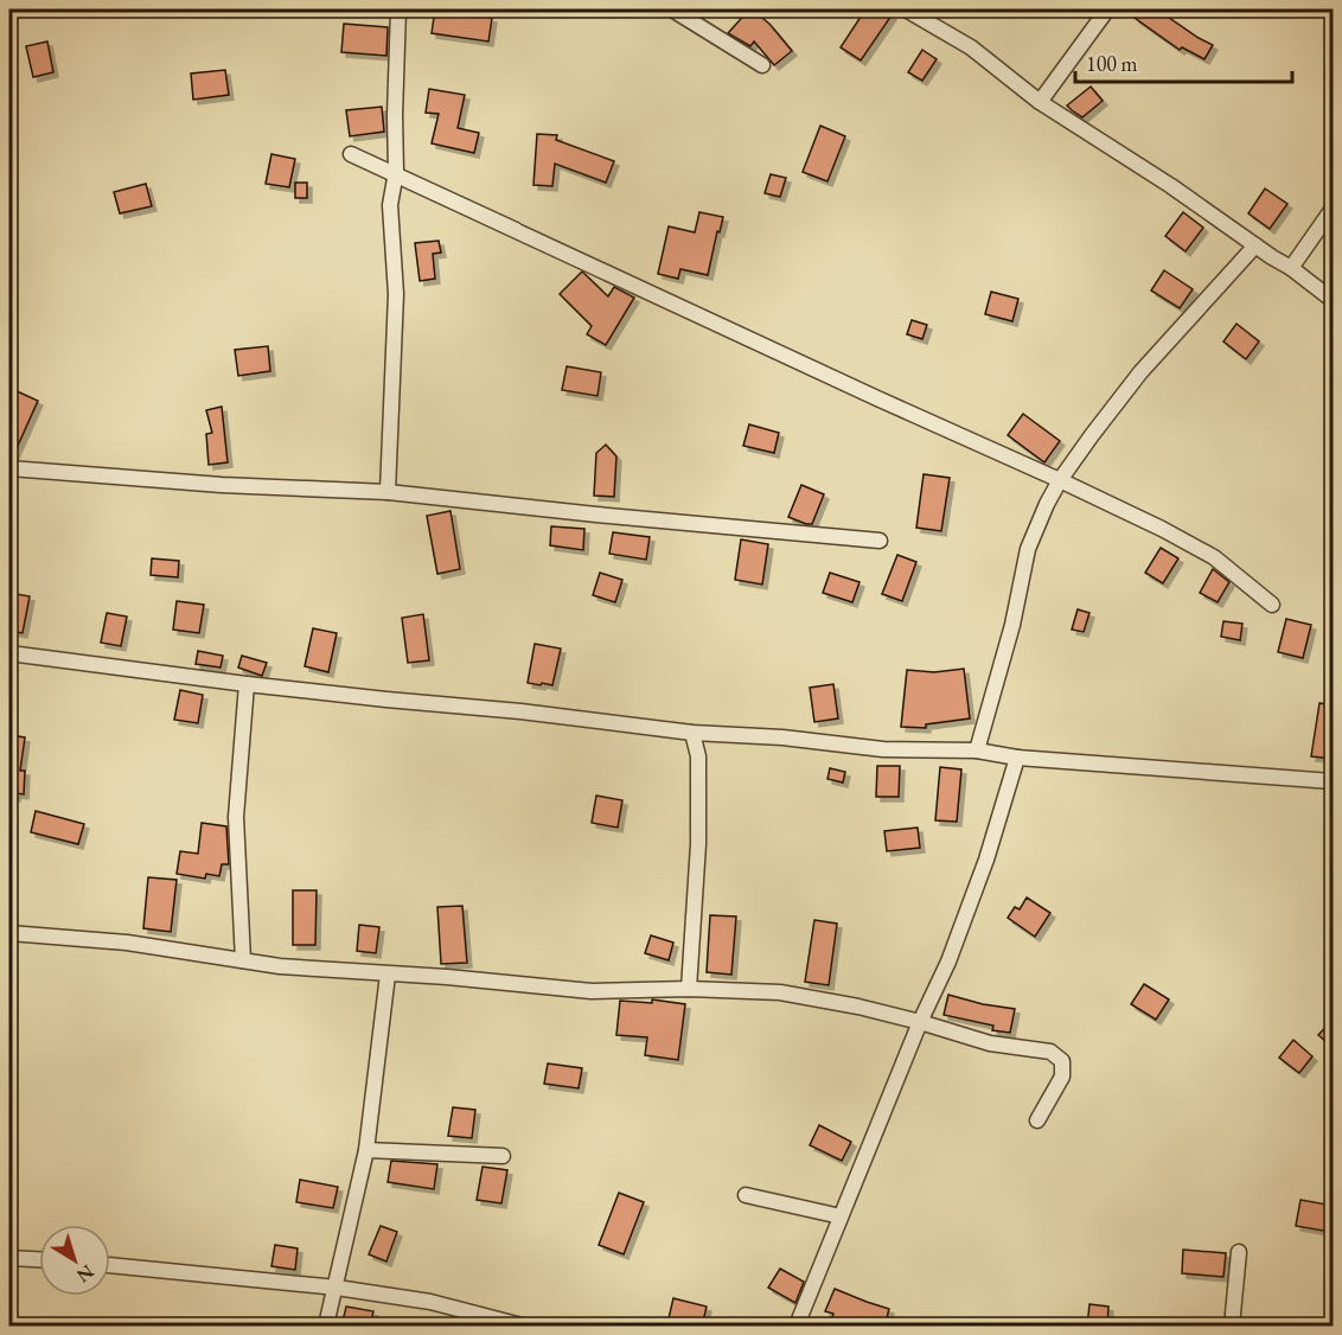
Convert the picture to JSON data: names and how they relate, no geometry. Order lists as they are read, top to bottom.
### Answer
{
  "scale_bar": "100 m",
  "north": "bottom right"
}
